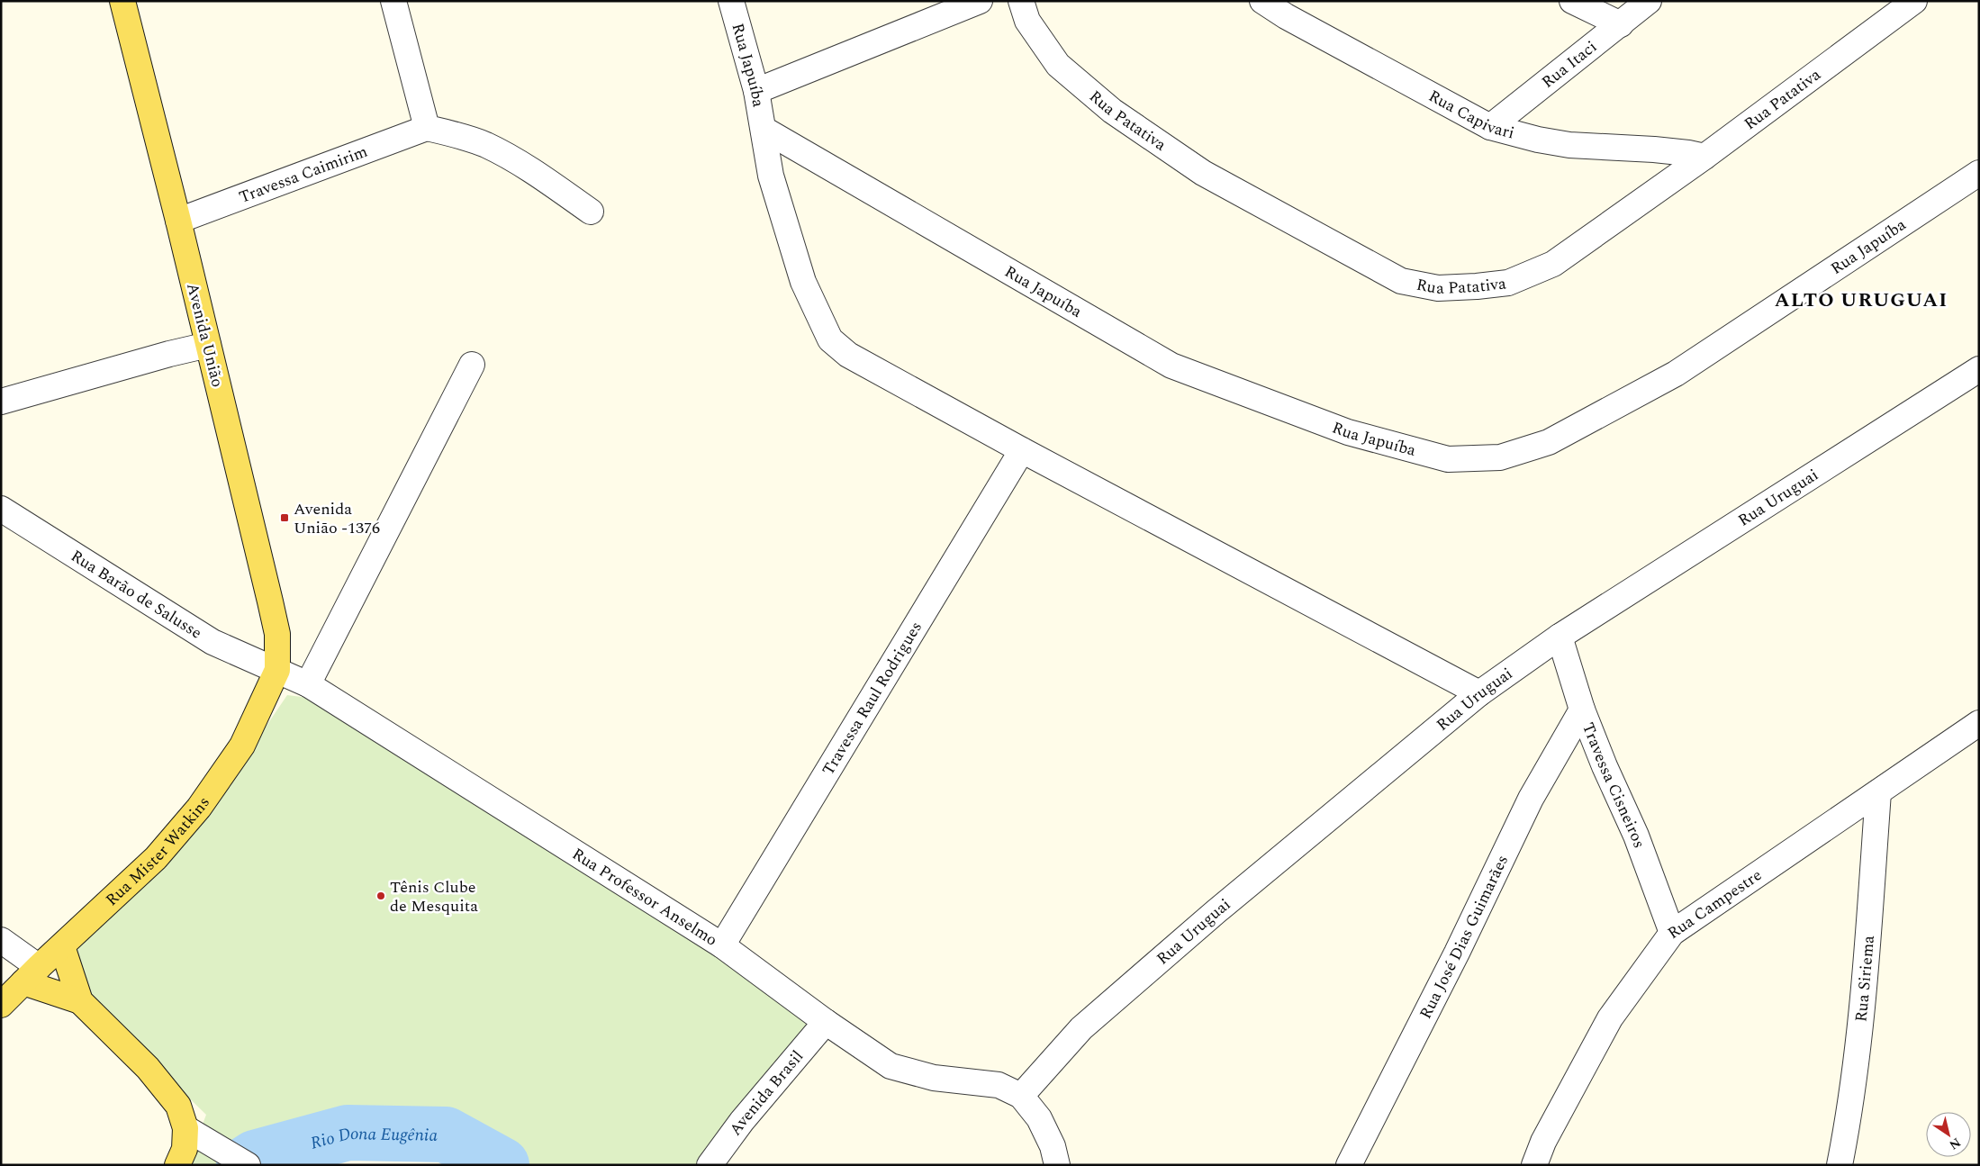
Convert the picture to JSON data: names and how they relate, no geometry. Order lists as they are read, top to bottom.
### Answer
{
  "streets": {
    "main road": ["Avenida União", "Rua Mister Watkins"],
    "street": [
      "Rua Japuíba",
      "Rua Itaci",
      "Rua Patativa",
      "Rua Capivari",
      "Travessa Caimirim",
      "Rua Uruguai",
      "Rua Barão de Salusse",
      "Travessa Raul Rodrigues",
      "Travessa Cisneiros",
      "Rua Professor Anselmo",
      "Rua Campestre",
      "Rua José Dias Guimarães",
      "Rua Siriema",
      "Avenida Brasil"
    ]
  },
  "crossings": [
    ["Rua Japuíba", "Rua Uruguai"],
    ["Rua Japuíba", "Travessa Raul Rodrigues"],
    ["Rua Itaci", "Rua Capivari"],
    ["Rua Patativa", "Rua Capivari"],
    ["Travessa Caimirim", "Avenida União"],
    ["Avenida União", "Rua Barão de Salusse"],
    ["Avenida União", "Rua Mister Watkins"],
    ["Avenida União", "Rua Professor Anselmo"],
    ["Rua Uruguai", "Travessa Cisneiros"],
    ["Rua Uruguai", "Rua Professor Anselmo"],
    ["Rua Barão de Salusse", "Rua Mister Watkins"],
    ["Rua Barão de Salusse", "Rua Professor Anselmo"],
    ["Travessa Raul Rodrigues", "Rua Professor Anselmo"],
    ["Travessa Cisneiros", "Rua Campestre"],
    ["Travessa Cisneiros", "Rua José Dias Guimarães"],
    ["Rua Mister Watkins", "Rua Professor Anselmo"],
    ["Rua Professor Anselmo", "Avenida Brasil"],
    ["Rua Campestre", "Rua Siriema"]
  ],
  "districts": ["ALTO URUGUAI"],
  "water": ["Rio Dona Eugênia"],
  "places": {
    "transit": ["Avenida União -1376"],
    "other": ["Tênis Clube de Mesquita"]
  },
  "north": "bottom right"
}
